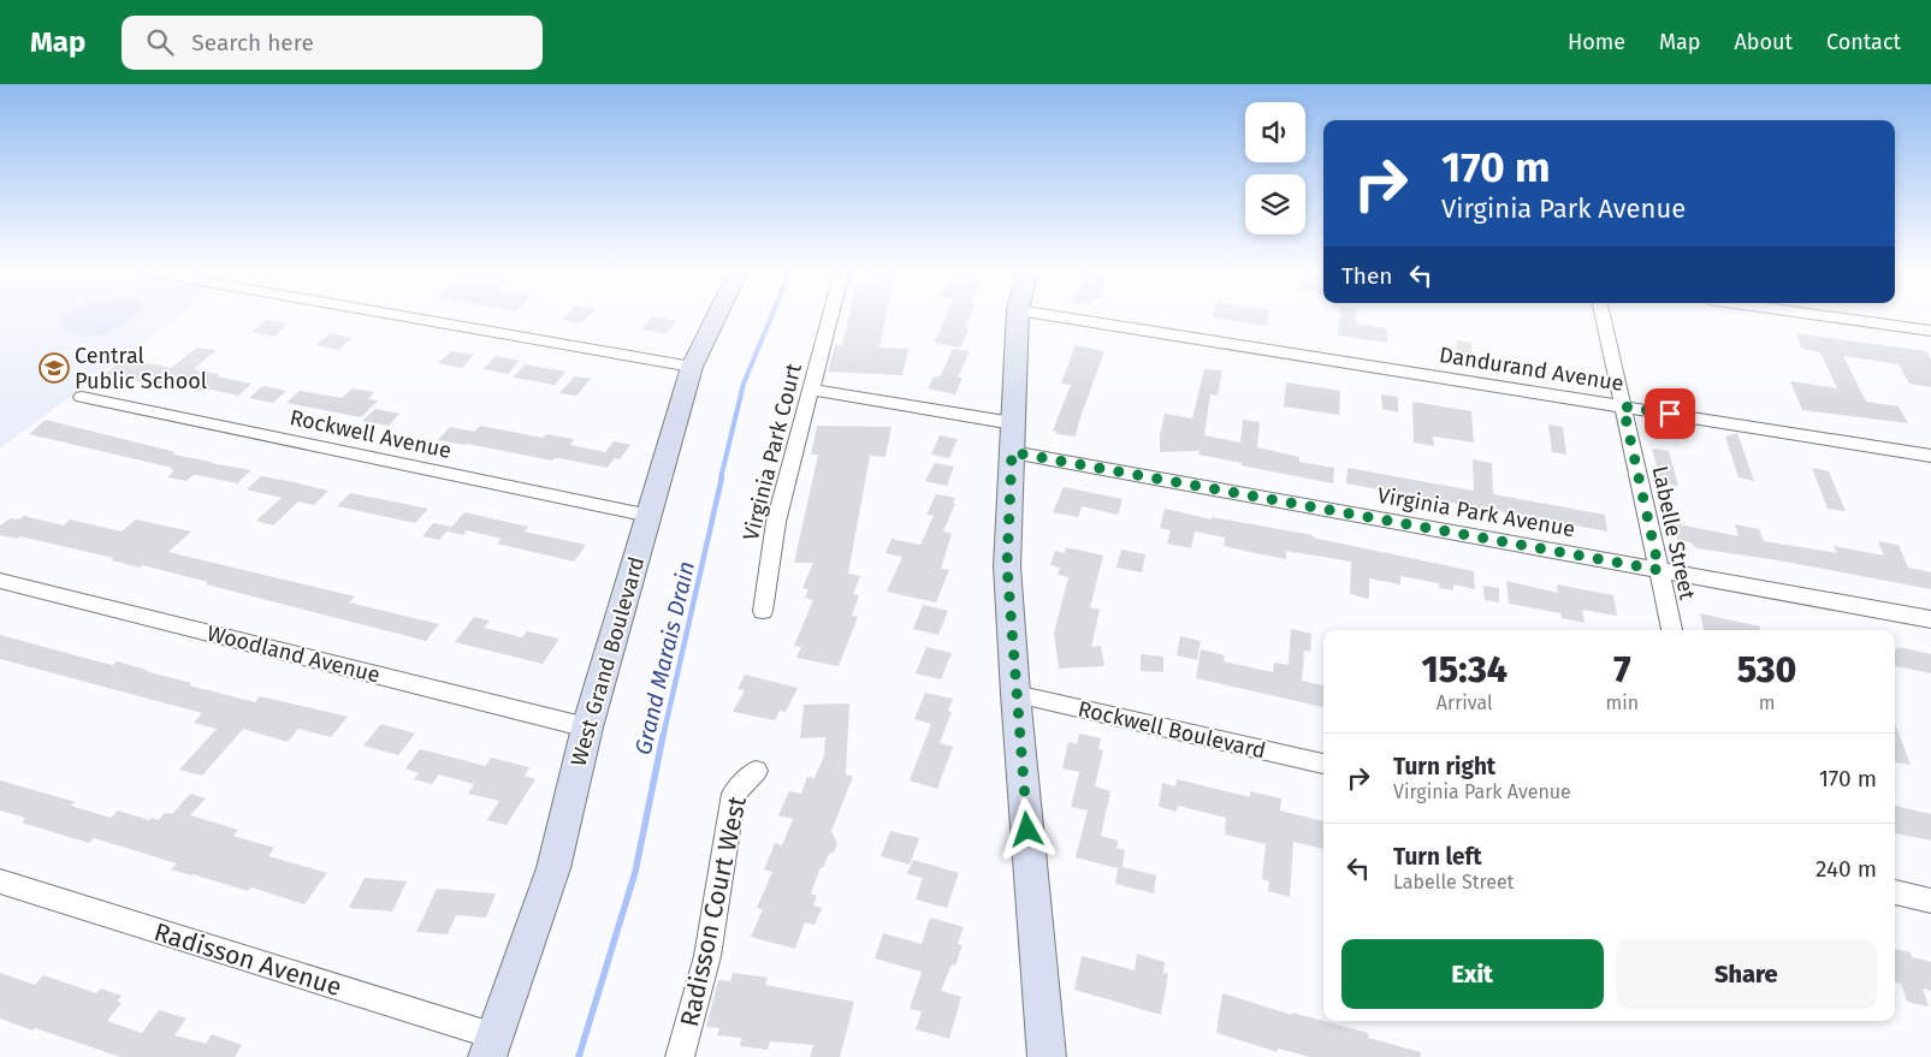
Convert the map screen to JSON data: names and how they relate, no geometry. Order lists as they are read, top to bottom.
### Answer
{
  "streets": {
    "street": [
      "Dandurand Avenue",
      "Rockwell Avenue",
      "Virginia Park Court",
      "Virginia Park Avenue",
      "Labelle Street",
      "Woodland Avenue",
      "West Grand Boulevard",
      "Rockwell Boulevard",
      "Radisson Court West",
      "Radisson Avenue"
    ]
  },
  "crossings": [
    ["Dandurand Avenue", "Labelle Street"],
    ["Rockwell Avenue", "West Grand Boulevard"],
    ["Virginia Park Court", "Virginia Park Avenue"],
    ["Virginia Park Avenue", "Labelle Street"],
    ["Woodland Avenue", "West Grand Boulevard"],
    ["West Grand Boulevard", "Radisson Avenue"]
  ],
  "water": ["Grand Marais Drain"],
  "places": {
    "school or university": ["Central Public School"]
  },
  "page": {
    "header": "Map",
    "search": "Search here",
    "nav": [
      "Home",
      "Map",
      "About",
      "Contact"
    ],
    "turn": ["170 m", "Virginia Park Avenue"],
    "then": "Then",
    "eta": [
      "15:34",
      "Arrival",
      "7",
      "min",
      "530",
      "m"
    ],
    "list": [
      {
        "name": "Turn right",
        "note": "Virginia Park Avenue",
        "value": "170 m"
      },
      {
        "name": "Turn left",
        "note": "Labelle Street",
        "value": "240 m"
      }
    ],
    "buttons": ["Exit", "Share"]
  }
}
